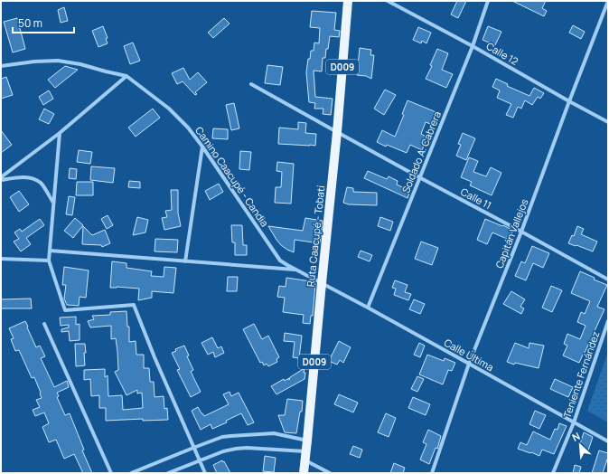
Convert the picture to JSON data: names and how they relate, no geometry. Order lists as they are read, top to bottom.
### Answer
{
  "streets": {
    "main road": ["D009", "Ruta Caacupé - Tobatí"],
    "street": [
      "Calle 12",
      "Soldado A. Cabrera",
      "Camino Caacupé - Candia",
      "Calle 11",
      "Capitán Vallejos",
      "Calle Última",
      "Teniente Fernández"
    ]
  },
  "crossings": [
    ["Calle 12", "Soldado A. Cabrera"],
    ["Calle 12", "Capitán Vallejos"],
    ["Soldado A. Cabrera", "Calle 11"],
    ["Soldado A. Cabrera", "Calle Última"],
    ["Camino Caacupé - Candia", "Ruta Caacupé - Tobatí"],
    ["Camino Caacupé - Candia", "Calle Última"],
    ["Calle 11", "Capitán Vallejos"],
    ["Calle 11", "Ruta Caacupé - Tobatí"],
    ["Capitán Vallejos", "Calle Última"],
    ["Ruta Caacupé - Tobatí", "Calle Última"],
    ["Calle Última", "Teniente Fernández"]
  ],
  "scale_bar": "50 m",
  "north": "top left"
}
